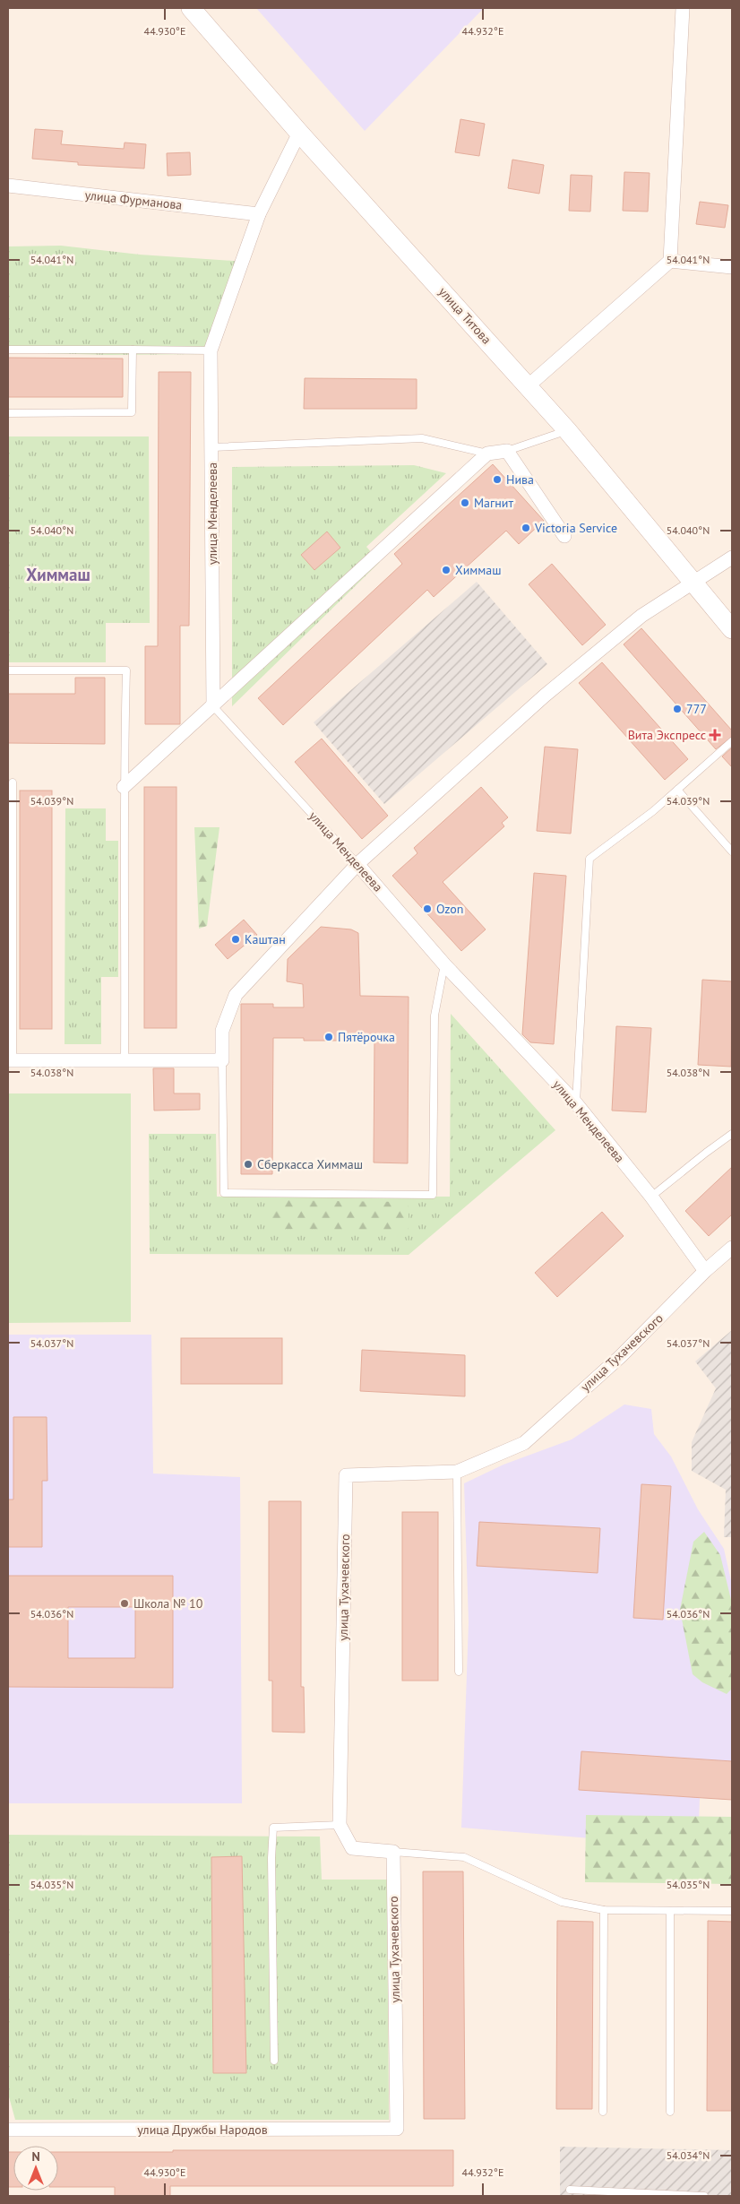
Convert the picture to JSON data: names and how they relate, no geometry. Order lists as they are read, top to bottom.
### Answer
{
  "streets": {
    "street": [
      "улица Фурманова",
      "улица Титова",
      "улица Менделеева",
      "улица Тухачевского",
      "улица Дружбы Народов"
    ]
  },
  "crossings": [
    ["улица Фурманова", "улица Менделеева"],
    ["улица Титова", "улица Менделеева"],
    ["улица Менделеева", "улица Тухачевского"],
    ["улица Тухачевского", "улица Дружбы Народов"]
  ],
  "districts": ["Химмаш"],
  "places": {
    "other": [
      "Нива",
      "Магнит",
      "Victoria Service",
      "Химмаш",
      "777",
      "Ozon",
      "Каштан",
      "Пятёрочка",
      "Сберкасса Химмаш",
      "Школа № 10"
    ],
    "health": ["Вита Экспресс"]
  },
  "north": "top",
  "coordinates": [
    "44.930°E",
    "44.932°E",
    "54.041°N",
    "54.040°N",
    "54.039°N",
    "54.038°N",
    "54.037°N",
    "54.036°N",
    "54.035°N",
    "54.034°N"
  ]
}
